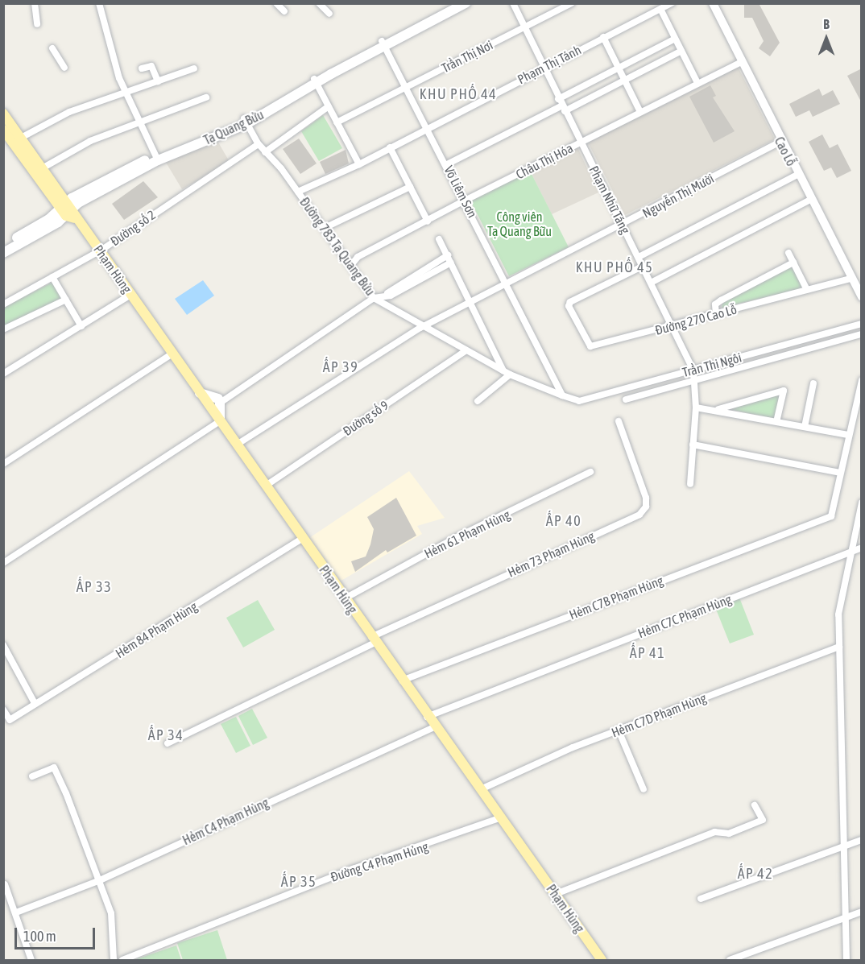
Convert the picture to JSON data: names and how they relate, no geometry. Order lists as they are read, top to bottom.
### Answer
{
  "streets": {
    "main road": ["Tạ Quang Bửu", "Phạm Hùng"],
    "street": [
      "Trần Thị Nơi",
      "Phạm Thị Tánh",
      "Cao Lỗ",
      "Châu Thị Hóa",
      "Võ Liêm Sơn",
      "Nguyễn Thị Mười",
      "Phạm Nhữ Tăng",
      "Đường số 2",
      "Đường 783 Tạ Quang Bửu",
      "Đường 270 Cao Lỗ",
      "Trần Thị Ngôi",
      "Đường số 9",
      "Hẻm 61 Phạm Hùng",
      "Hẻm 73 Phạm Hùng",
      "Hẻm C7B Phạm Hùng",
      "Hẻm C7C Phạm Hùng",
      "Hẻm 84 Phạm Hùng",
      "Hẻm C7D Phạm Hùng",
      "Hẻm C4 Phạm Hùng",
      "Đường C4 Phạm Hủng"
    ]
  },
  "crossings": [
    ["Trần Thị Nơi", "Võ Liêm Sơn"],
    ["Trần Thị Nơi", "Phạm Nhữ Tăng"],
    ["Phạm Thị Tánh", "Võ Liêm Sơn"],
    ["Phạm Thị Tánh", "Phạm Nhữ Tăng"],
    ["Phạm Thị Tánh", "Đường 783 Tạ Quang Bửu"],
    ["Tạ Quang Bửu", "Võ Liêm Sơn"],
    ["Tạ Quang Bửu", "Đường 783 Tạ Quang Bửu"],
    ["Tạ Quang Bửu", "Phạm Hùng"],
    ["Cao Lỗ", "Châu Thị Hóa"],
    ["Cao Lỗ", "Nguyễn Thị Mười"],
    ["Cao Lỗ", "Đường 270 Cao Lỗ"],
    ["Châu Thị Hóa", "Võ Liêm Sơn"],
    ["Châu Thị Hóa", "Phạm Nhữ Tăng"],
    ["Châu Thị Hóa", "Đường 783 Tạ Quang Bửu"],
    ["Võ Liêm Sơn", "Nguyễn Thị Mười"],
    ["Võ Liêm Sơn", "Đường 783 Tạ Quang Bửu"],
    ["Võ Liêm Sơn", "Trần Thị Ngôi"],
    ["Nguyễn Thị Mười", "Phạm Nhữ Tăng"],
    ["Nguyễn Thị Mười", "Đường 783 Tạ Quang Bửu"],
    ["Nguyễn Thị Mười", "Phạm Hùng"],
    ["Phạm Nhữ Tăng", "Đường 270 Cao Lỗ"],
    ["Phạm Nhữ Tăng", "Trần Thị Ngôi"],
    ["Đường số 2", "Đường 783 Tạ Quang Bửu"],
    ["Đường số 2", "Phạm Hùng"],
    ["Đường 783 Tạ Quang Bửu", "Trần Thị Ngôi"],
    ["Đường 783 Tạ Quang Bửu", "Đường số 9"],
    ["Phạm Hùng", "Đường số 9"],
    ["Phạm Hùng", "Hẻm 61 Phạm Hùng"],
    ["Phạm Hùng", "Hẻm 73 Phạm Hùng"],
    ["Phạm Hùng", "Hẻm C7B Phạm Hùng"],
    ["Phạm Hùng", "Hẻm C7C Phạm Hùng"],
    ["Phạm Hùng", "Hẻm 84 Phạm Hùng"],
    ["Phạm Hùng", "Hẻm C7D Phạm Hùng"],
    ["Phạm Hùng", "Hẻm C4 Phạm Hùng"],
    ["Phạm Hùng", "Đường C4 Phạm Hủng"]
  ],
  "districts": [
    "KHU PHỐ 44",
    "KHU PHỐ 45",
    "ẤP 39",
    "ẤP 40",
    "ẤP 33",
    "ẤP 41",
    "ẤP 34",
    "ẤP 42",
    "ẤP 35"
  ],
  "parks": ["Công viên Tạ Quang Bữu"],
  "scale_bar": "100 m",
  "north": "top"
}
